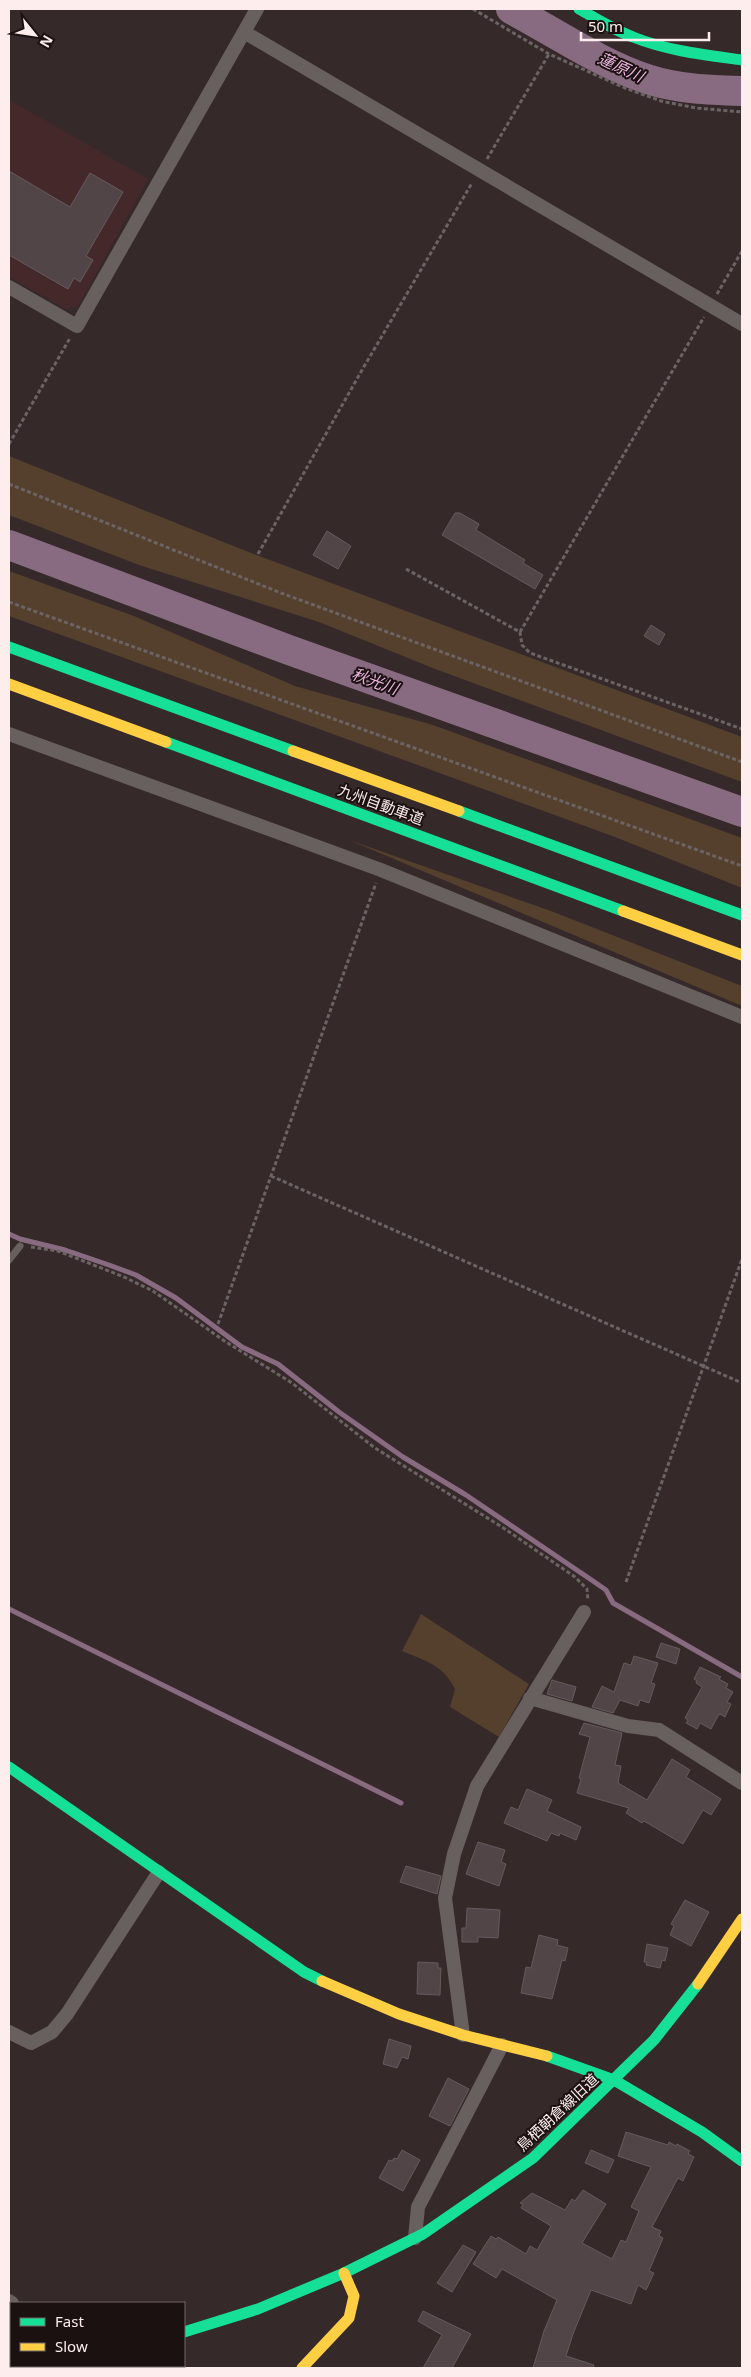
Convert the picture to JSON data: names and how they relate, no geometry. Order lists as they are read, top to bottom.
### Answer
{
  "streets": {
    "main road": ["九州自動車道", "鳥栖朝倉線旧道"]
  },
  "water": ["蓮原川", "秋光川"],
  "legend": ["Fast", "Slow"],
  "scale_bar": "50 m",
  "north": "bottom right"
}
